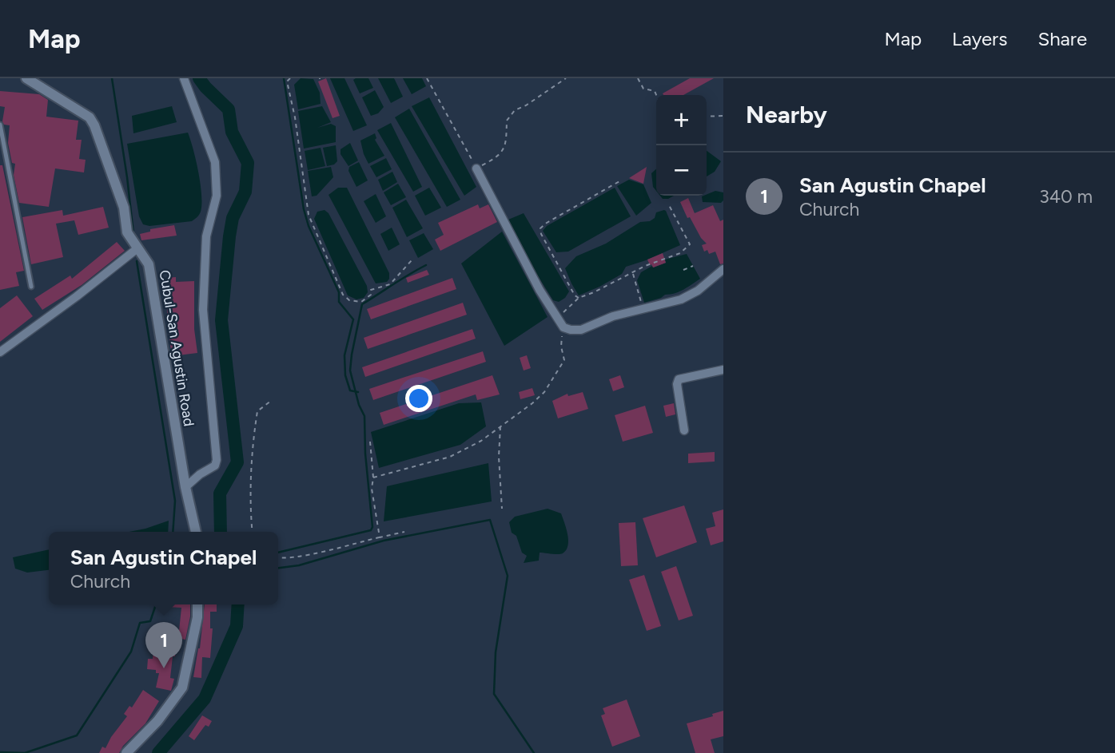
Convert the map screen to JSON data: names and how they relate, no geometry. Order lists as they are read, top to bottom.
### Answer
{
  "streets": {
    "street": ["Cubul-San Agustin Road"]
  },
  "page": {
    "header": "Map",
    "nav": ["Map", "Layers", "Share"],
    "heading": "Nearby",
    "map_buttons": ["+", "−"],
    "list": [
      {
        "mark": "1",
        "name": "San Agustin Chapel",
        "note": "Church",
        "value": "340 m"
      }
    ],
    "popup": ["San Agustin Chapel", "Church"],
    "pins": "1"
  }
}
